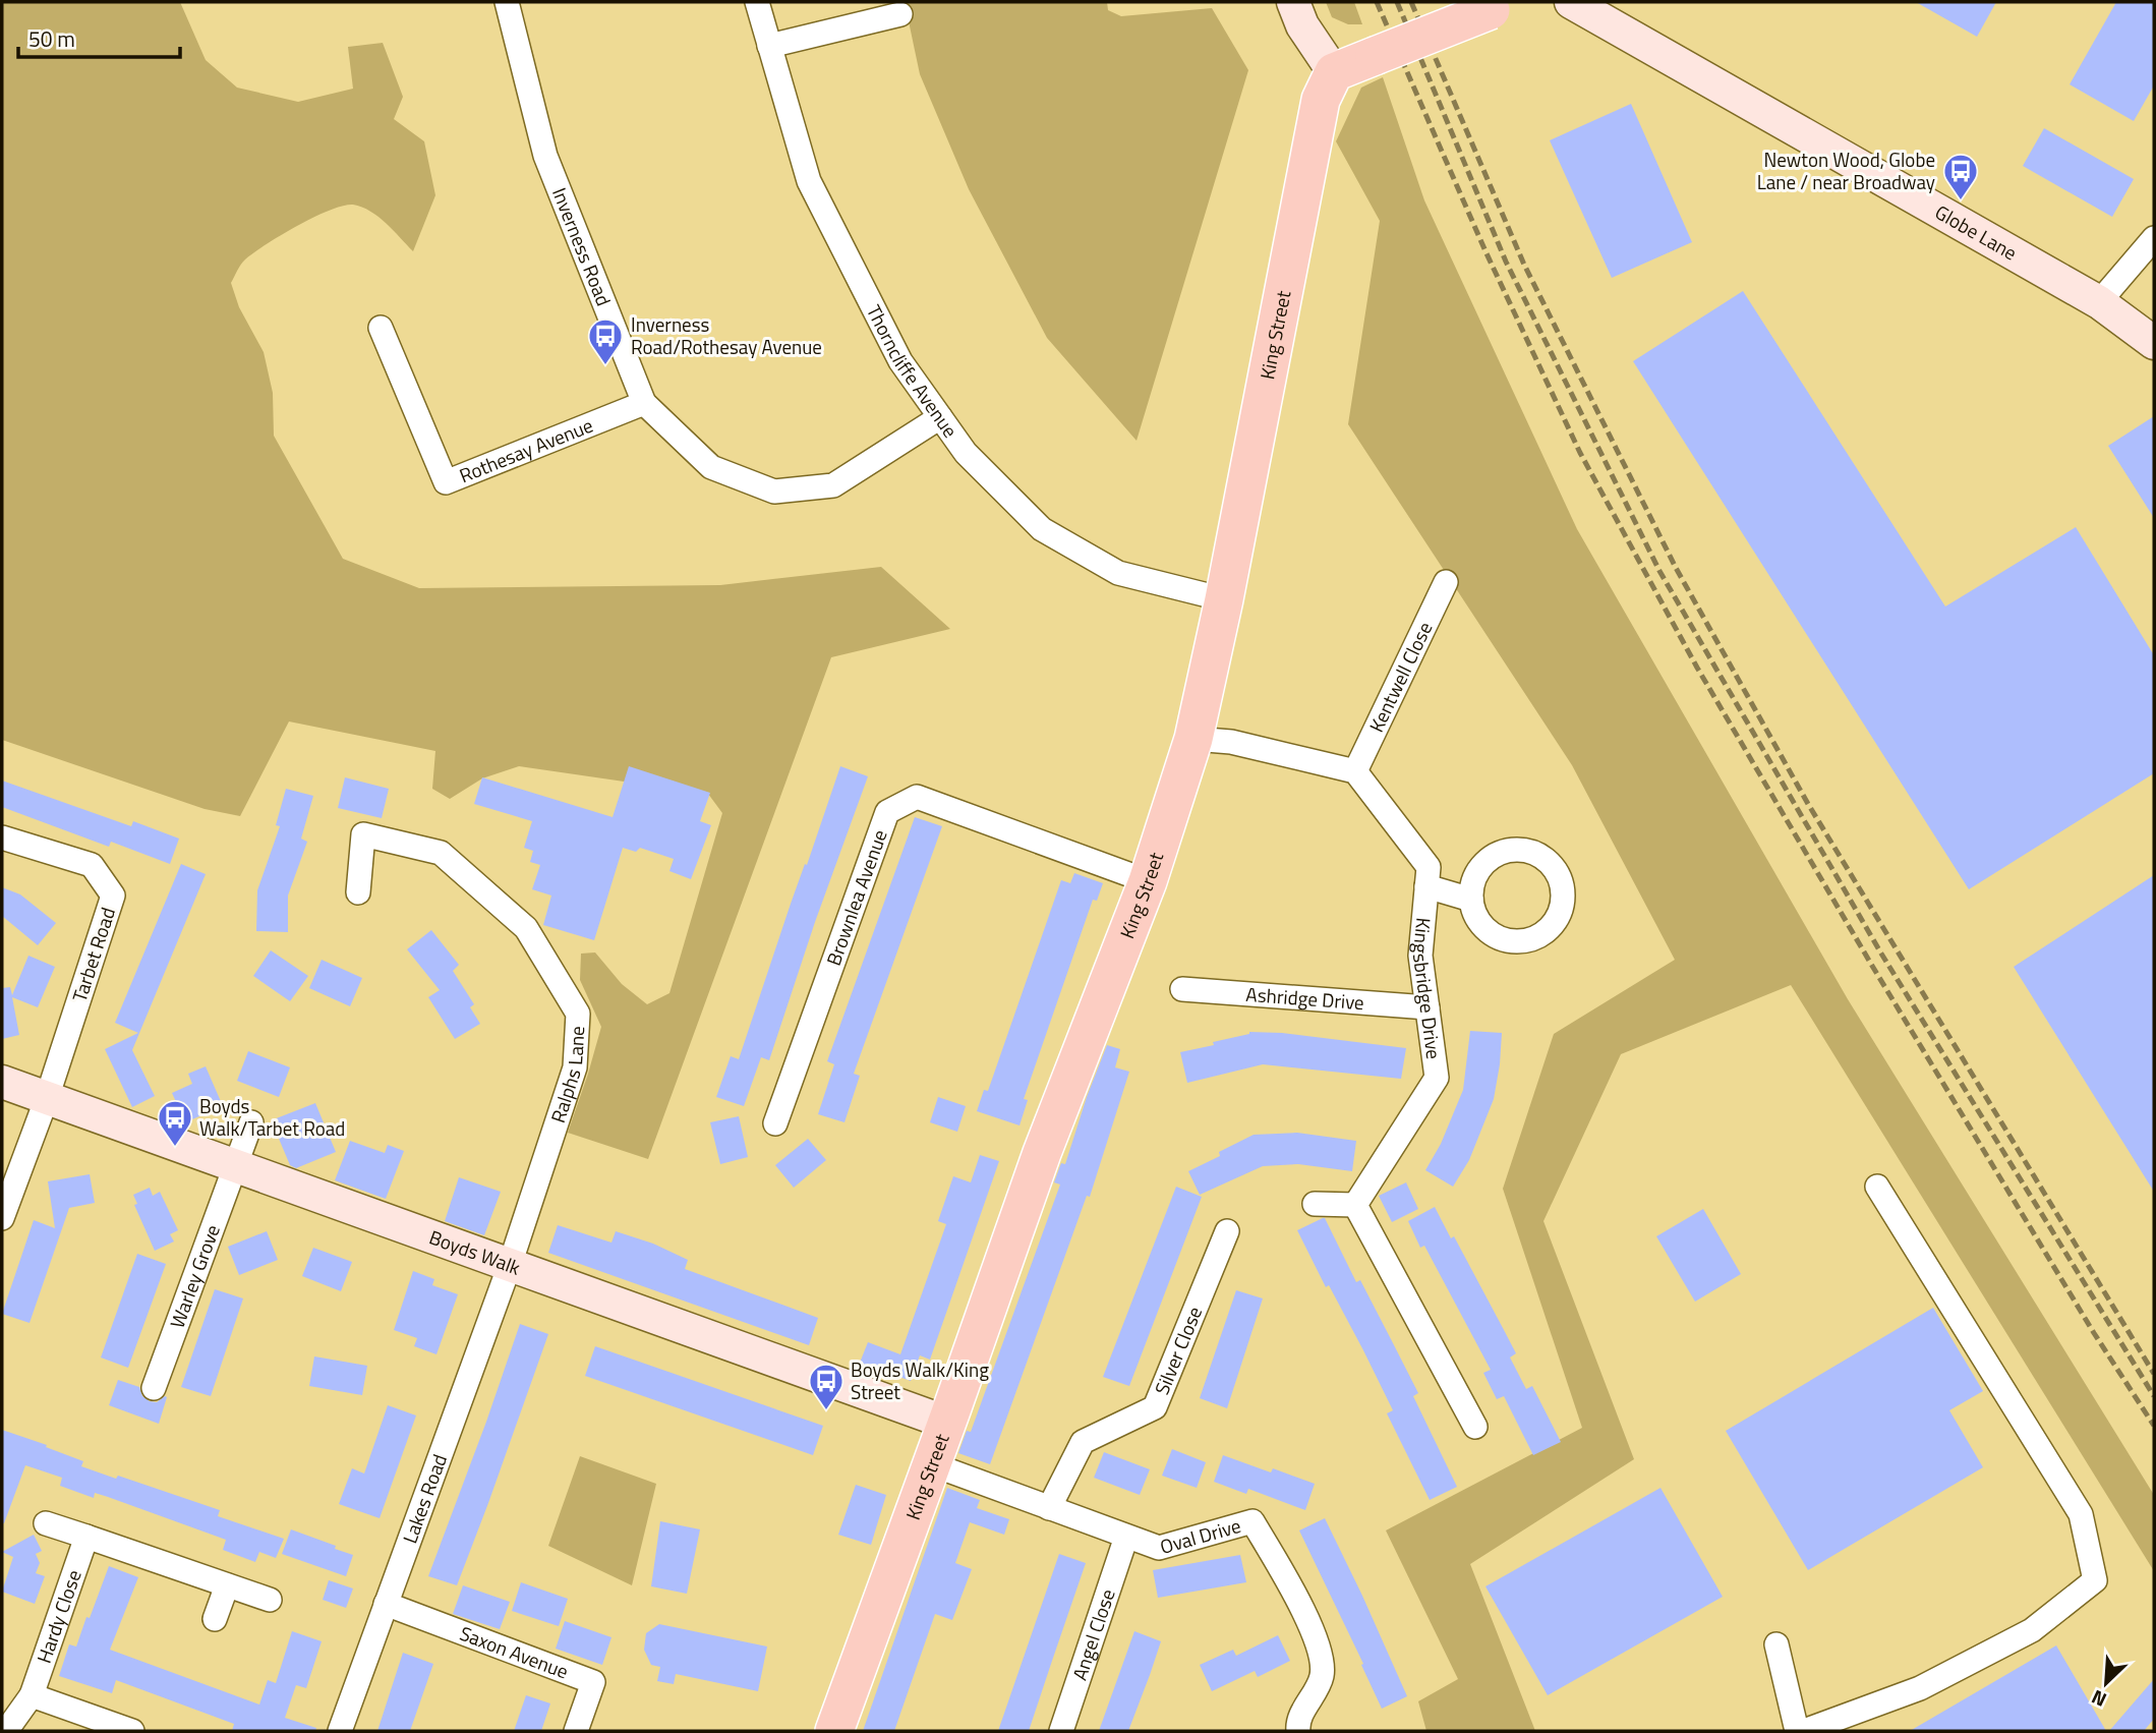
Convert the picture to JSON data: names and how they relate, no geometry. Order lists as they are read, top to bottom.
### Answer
{
  "streets": {
    "main road": ["King Street"],
    "street": [
      "Globe Lane",
      "Inverness Road",
      "Thorncliffe Avenue",
      "Rothesay Avenue",
      "Kentwell Close",
      "Brownlea Avenue",
      "Tarbet Road",
      "Kingsbridge Drive",
      "Ashridge Drive",
      "Ralphs Lane",
      "Boyds Walk",
      "Warley Grove",
      "Silver Close",
      "Lakes Road",
      "Oval Drive",
      "Hardy Close",
      "Angel Close",
      "Saxon Avenue"
    ]
  },
  "crossings": [
    ["Inverness Road", "Thorncliffe Avenue"],
    ["Inverness Road", "Rothesay Avenue"],
    ["King Street", "Thorncliffe Avenue"],
    ["King Street", "Brownlea Avenue"],
    ["King Street", "Boyds Walk"],
    ["King Street", "Oval Drive"],
    ["Kentwell Close", "Kingsbridge Drive"],
    ["Tarbet Road", "Boyds Walk"],
    ["Kingsbridge Drive", "Ashridge Drive"],
    ["Ralphs Lane", "Boyds Walk"],
    ["Ralphs Lane", "Lakes Road"],
    ["Boyds Walk", "Warley Grove"],
    ["Boyds Walk", "Lakes Road"],
    ["Silver Close", "Oval Drive"],
    ["Lakes Road", "Saxon Avenue"],
    ["Oval Drive", "Angel Close"]
  ],
  "places": {
    "bus stop": [
      "Newton Wood, Globe Lane / near Broadway",
      "Inverness Road/Rothesay Avenue",
      "Boyds Walk/Tarbet Road",
      "Boyds Walk/King Street"
    ]
  },
  "scale_bar": "50 m",
  "north": "bottom left"
}
